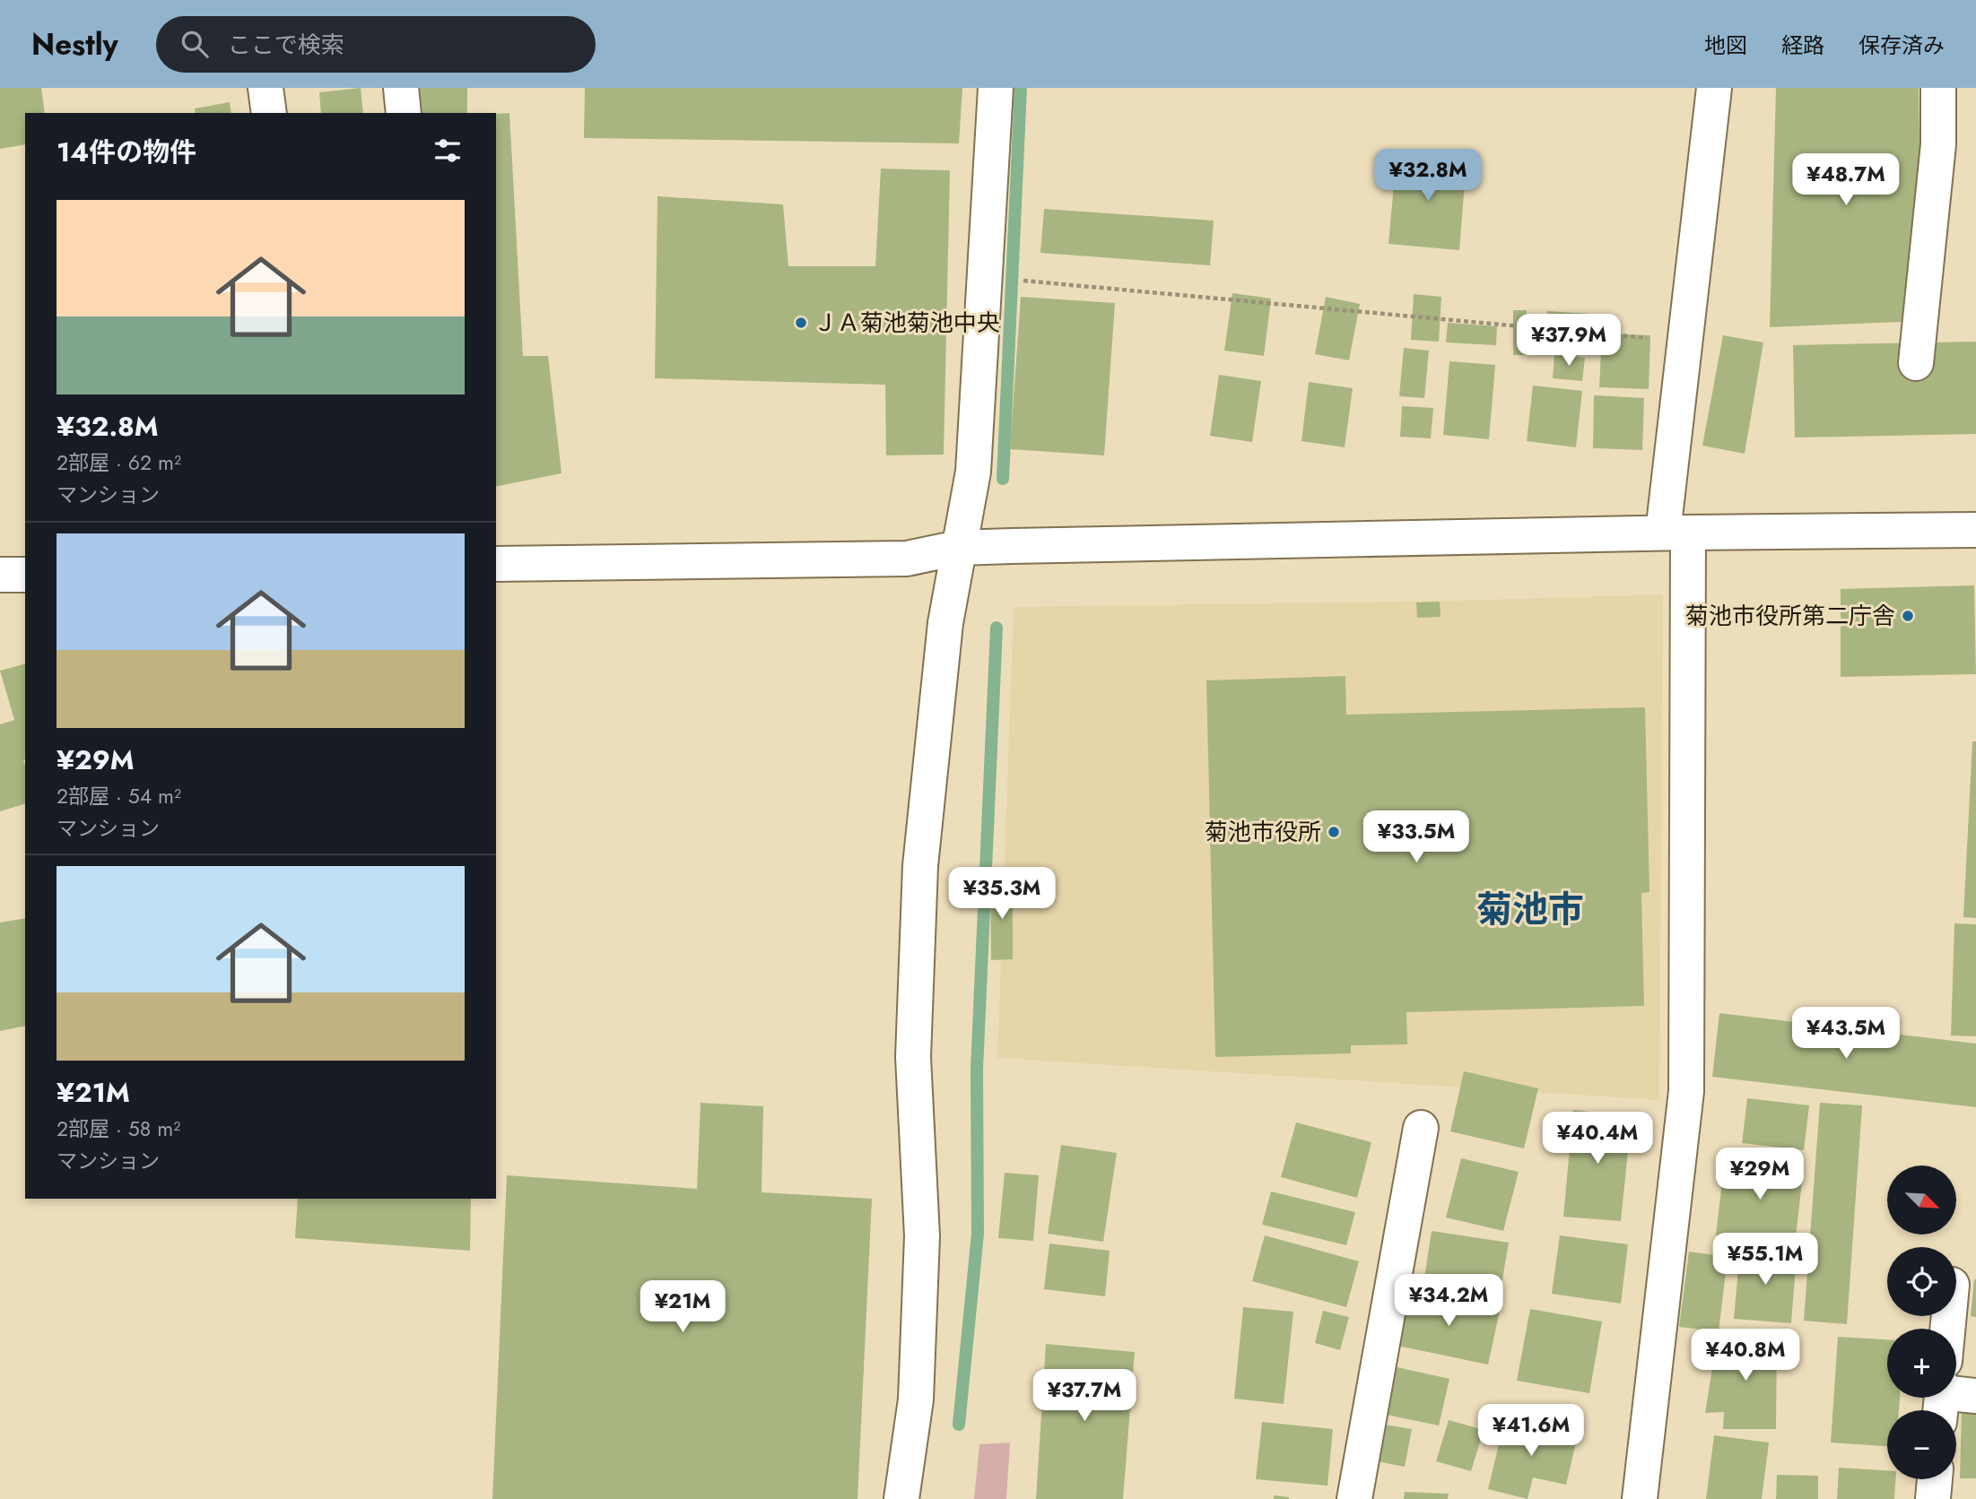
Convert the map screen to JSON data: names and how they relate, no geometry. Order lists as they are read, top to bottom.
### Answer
{
  "districts": ["菊池市"],
  "places": ["ＪＡ菊池菊池中央", "菊池市役所第二庁舎", "菊池市役所"],
  "north": "bottom right",
  "page": {
    "header": "Nestly",
    "search": "ここで検索",
    "nav": ["地図", "経路", "保存済み"],
    "heading": "14件の物件",
    "price": [
      "¥32.8M",
      "¥48.7M",
      "¥37.9M",
      "¥33.5M",
      "¥35.3M",
      "¥43.5M",
      "¥40.4M",
      "¥29M",
      "¥55.1M",
      "¥34.2M",
      "¥21M",
      "¥40.8M",
      "¥37.7M",
      "¥41.6M"
    ],
    "list": [
      {
        "name": "¥32.8M",
        "note": "2部屋 · 62 m² · マンション"
      },
      {
        "name": "¥29M",
        "note": "2部屋 · 54 m² · マンション"
      },
      {
        "name": "¥21M",
        "note": "2部屋 · 58 m² · マンション"
      }
    ],
    "map_buttons": ["+", "−"]
  }
}
